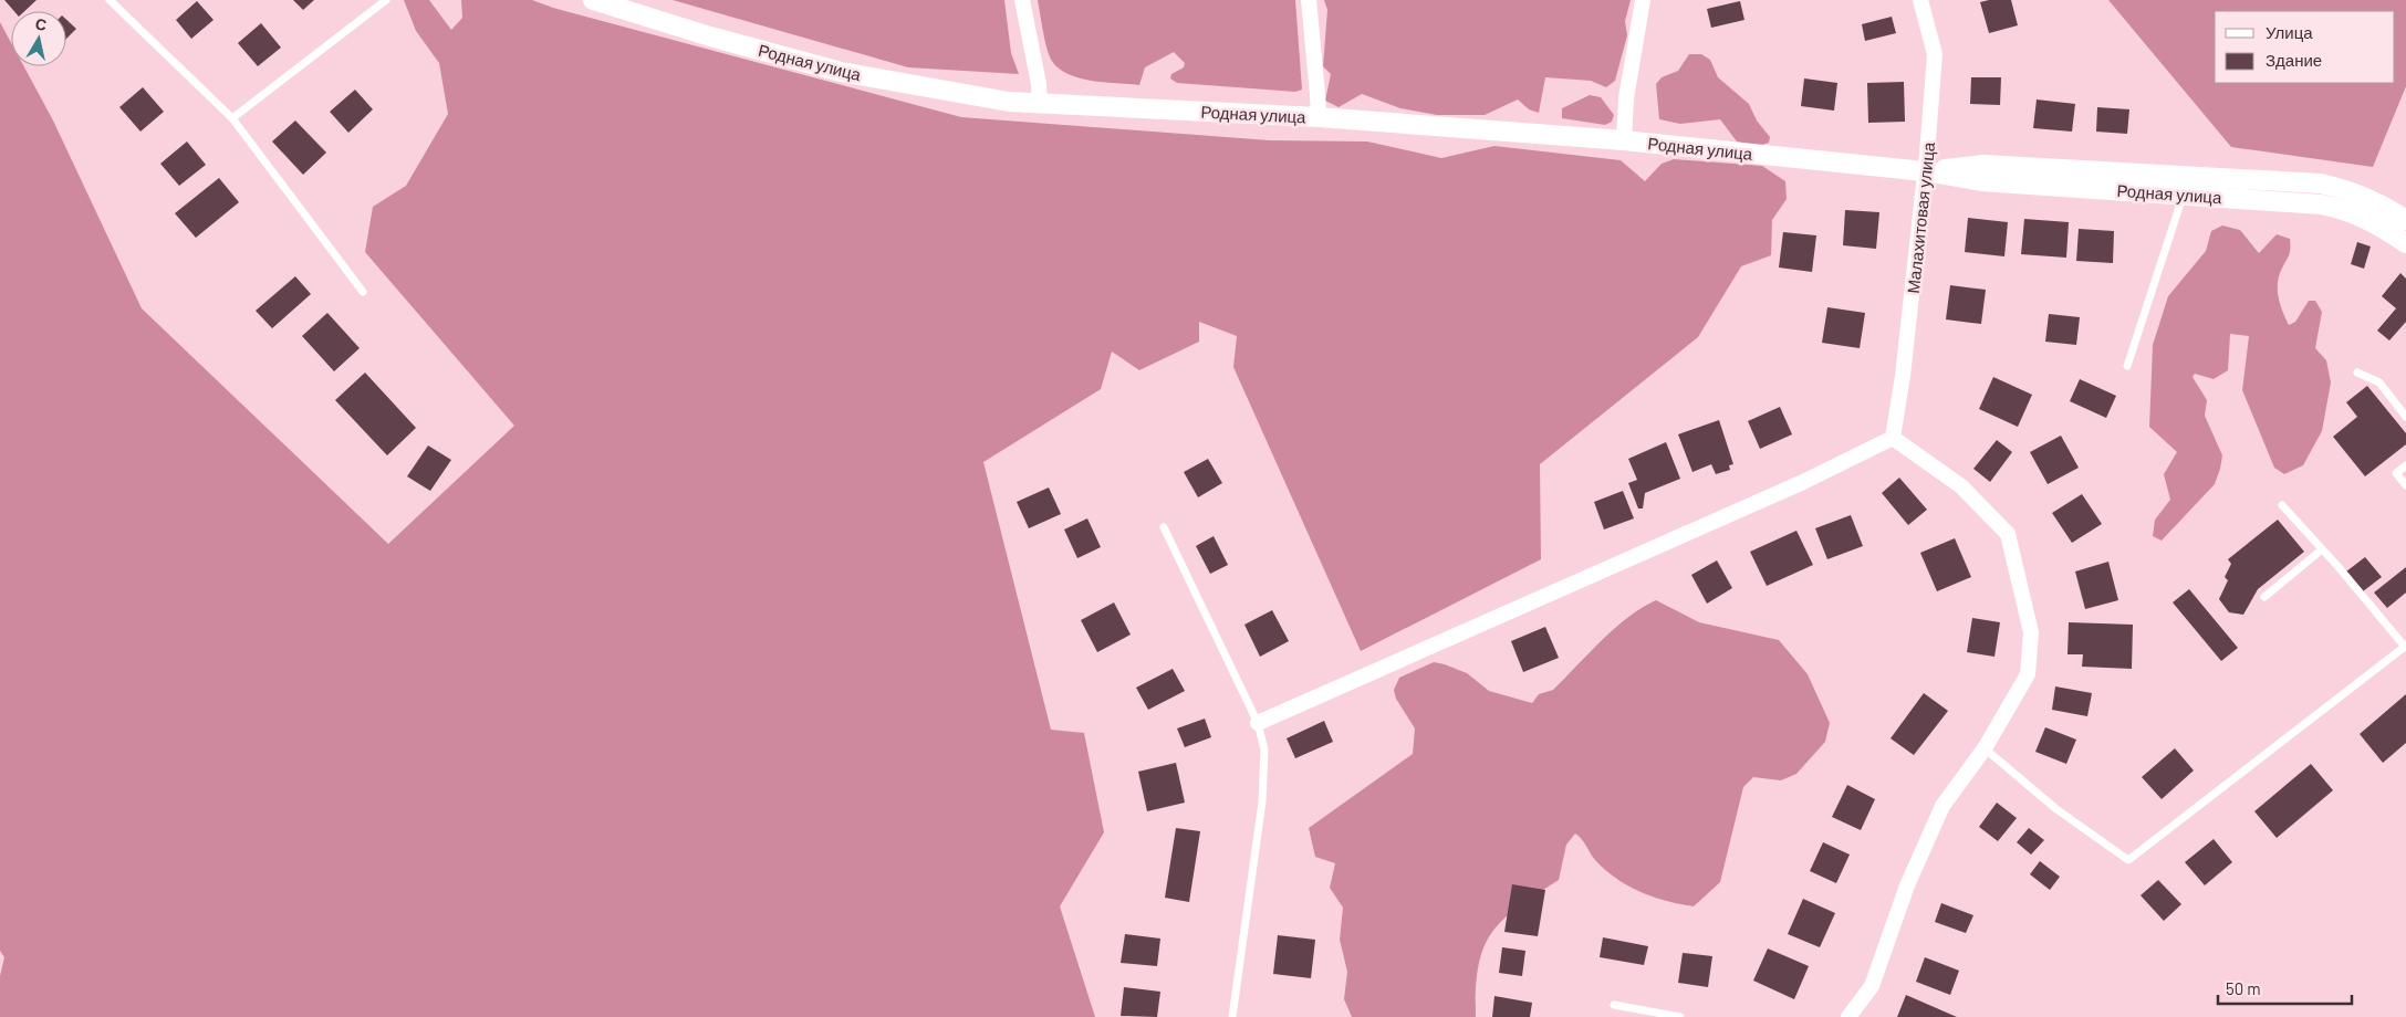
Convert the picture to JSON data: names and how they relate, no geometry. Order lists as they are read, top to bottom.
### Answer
{
  "streets": {
    "street": ["Родная улица", "Малахитовая улица"]
  },
  "crossings": [
    ["Родная улица", "Малахитовая улица"]
  ],
  "legend": ["Улица", "Здание"],
  "scale_bar": "50 m",
  "north": "top"
}
